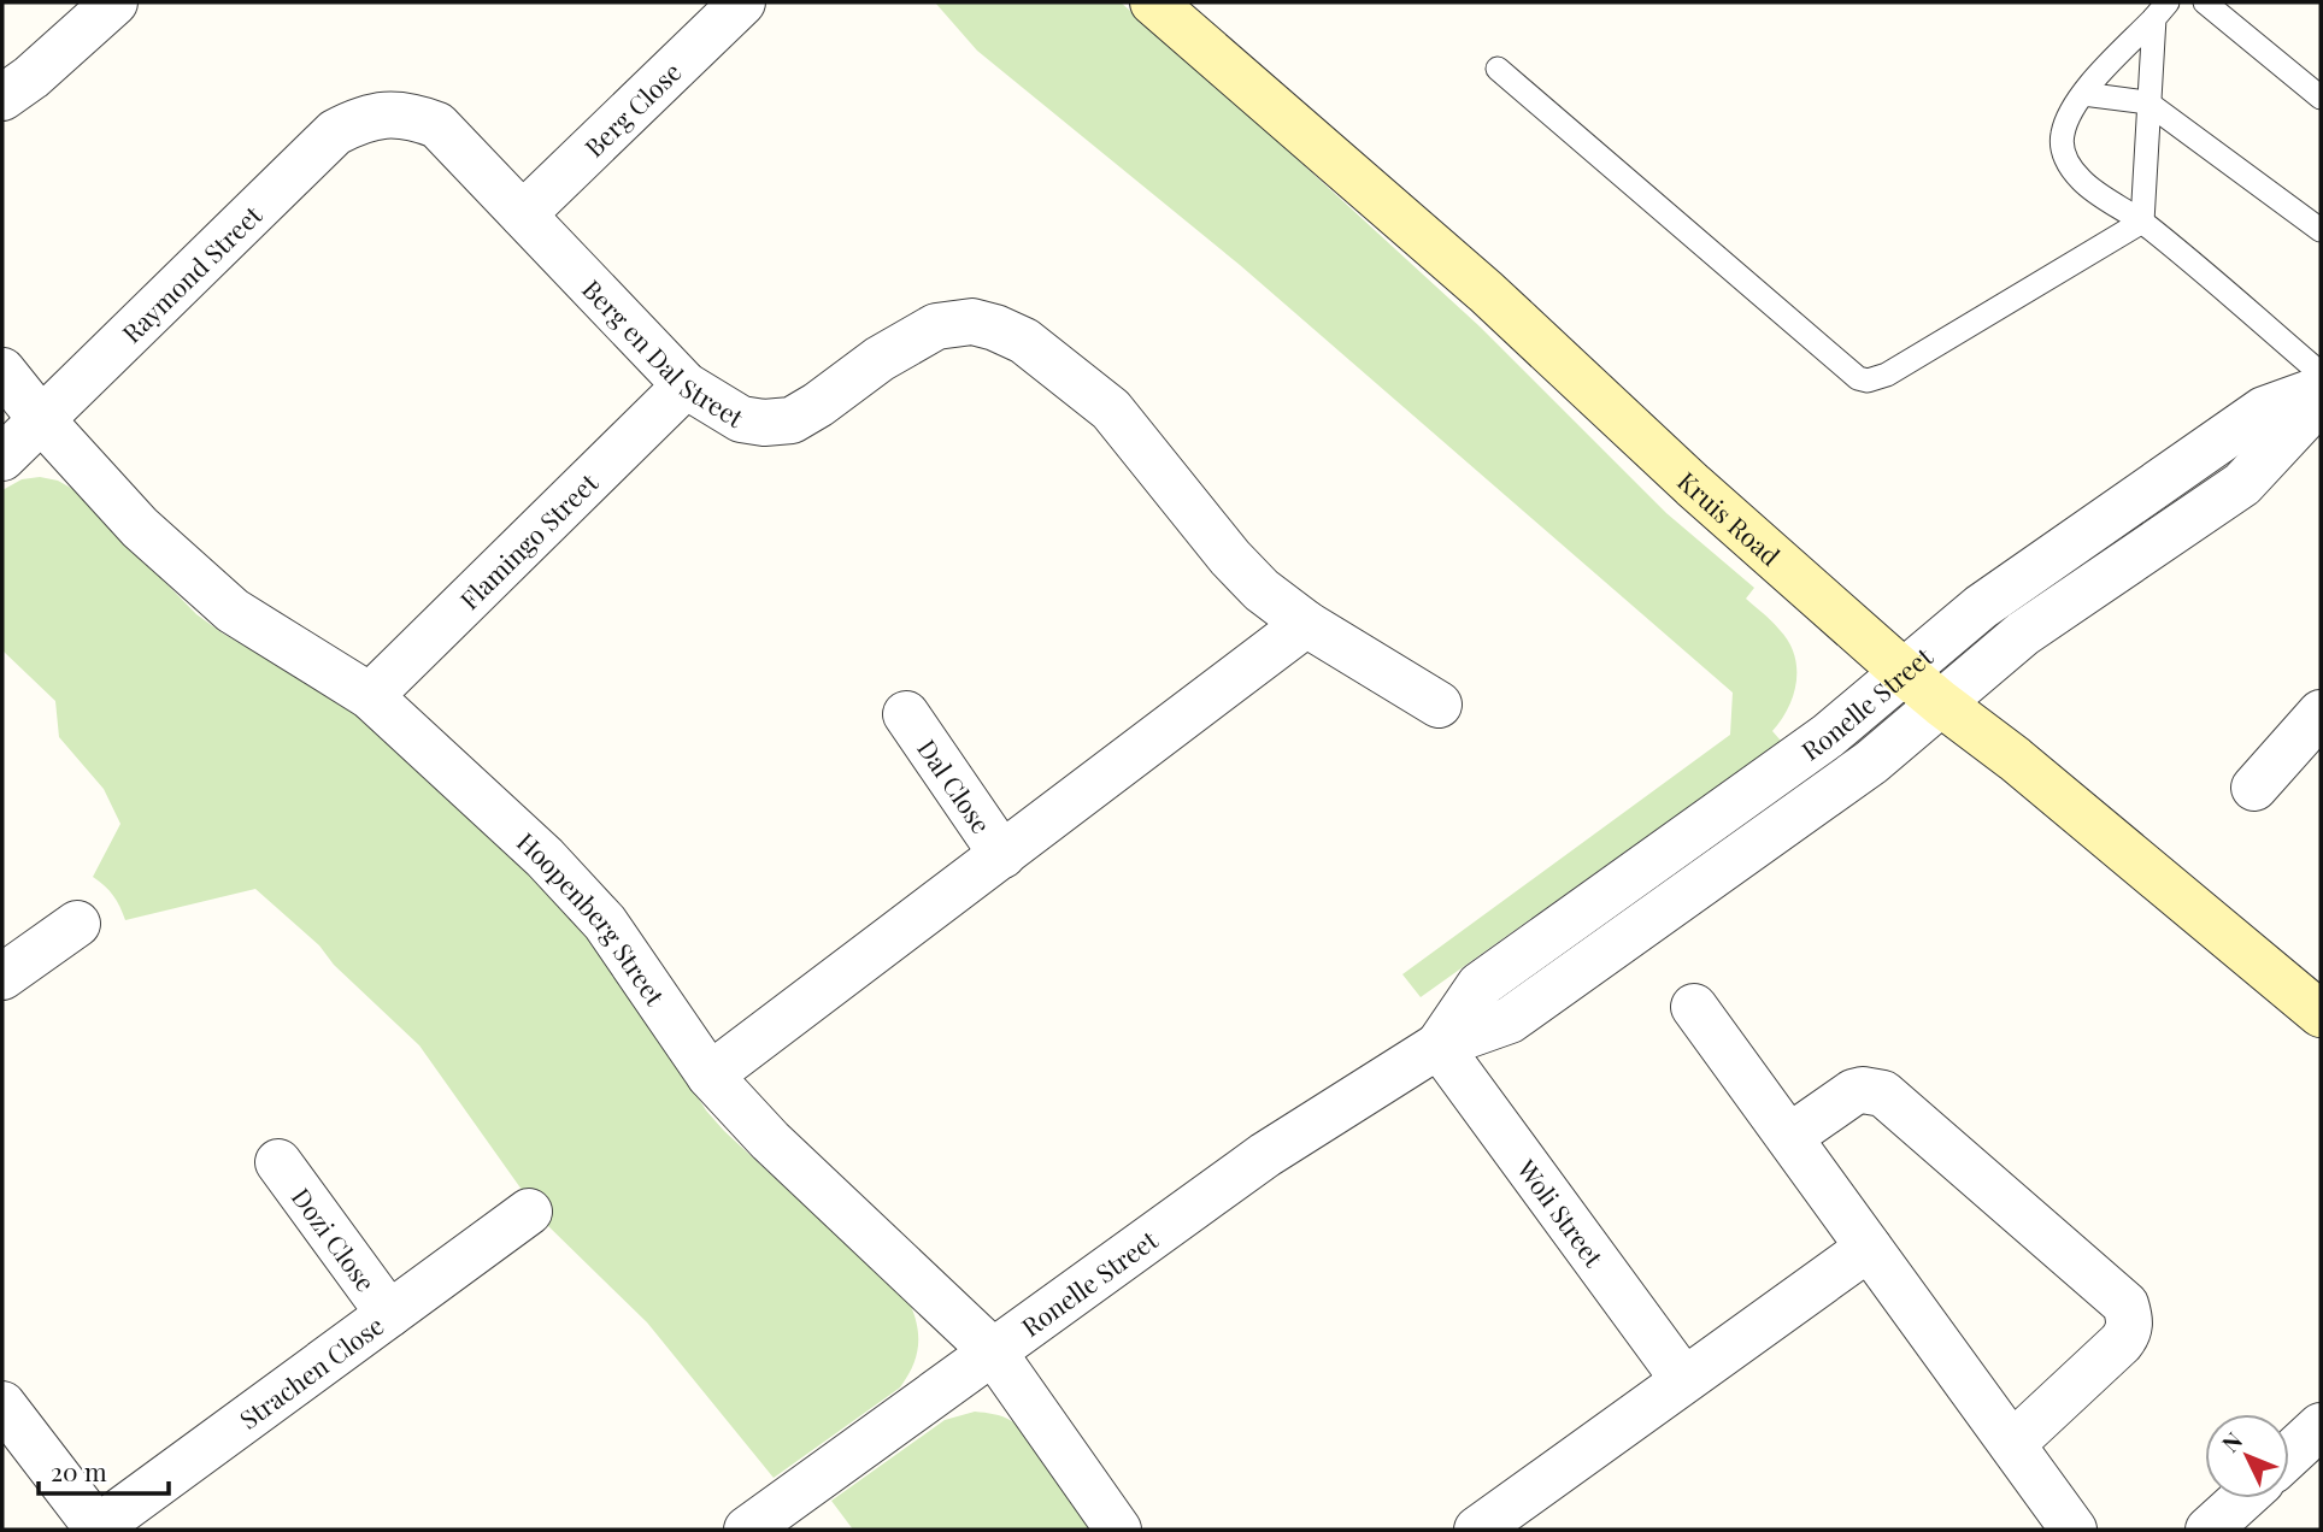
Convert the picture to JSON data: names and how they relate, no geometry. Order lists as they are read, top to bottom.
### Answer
{
  "streets": {
    "street": [
      "Berg Close",
      "Raymond Street",
      "Berg en Dal Street",
      "Kruis Road",
      "Flamingo Street",
      "Ronelle Street",
      "Dal Close",
      "Hoopenberg Street",
      "Woli Street",
      "Dozi Close",
      "Strachen Close"
    ]
  },
  "crossings": [
    ["Berg Close", "Berg en Dal Street"],
    ["Raymond Street", "Berg en Dal Street"],
    ["Raymond Street", "Hoopenberg Street"],
    ["Berg en Dal Street", "Flamingo Street"],
    ["Kruis Road", "Ronelle Street"],
    ["Flamingo Street", "Hoopenberg Street"],
    ["Ronelle Street", "Hoopenberg Street"],
    ["Ronelle Street", "Woli Street"],
    ["Dozi Close", "Strachen Close"]
  ],
  "scale_bar": "20 m",
  "north": "top left"
}
